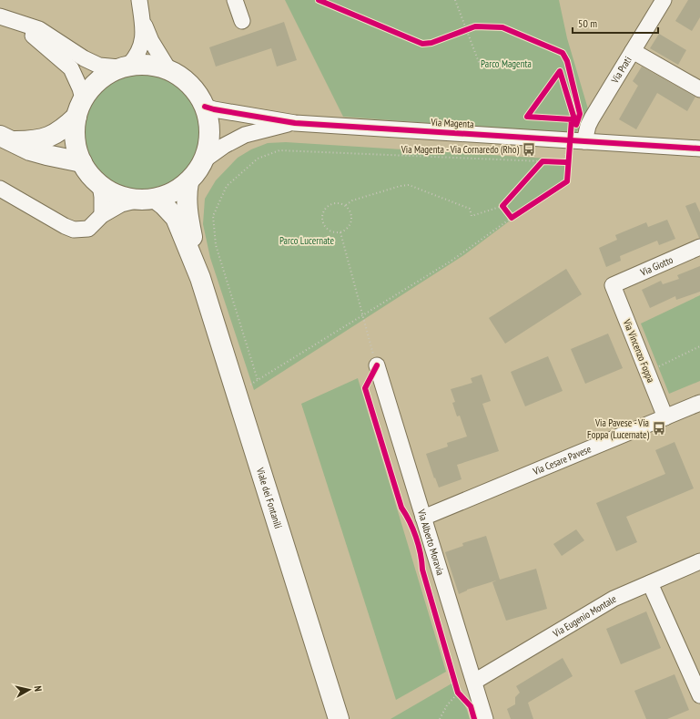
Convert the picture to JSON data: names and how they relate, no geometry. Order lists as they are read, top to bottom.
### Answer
{
  "streets": {
    "main road": ["Viale dei Fontanili"],
    "street": [
      "Via Prati",
      "Via Magenta",
      "Via Giotto",
      "Via Vincenzo Foppa",
      "Via Cesare Pavese",
      "Via Alberto Moravia",
      "Via Eugenio Montale"
    ]
  },
  "crossings": [
    ["Via Prati", "Via Magenta"],
    ["Via Giotto", "Via Vincenzo Foppa"],
    ["Via Vincenzo Foppa", "Via Cesare Pavese"],
    ["Via Cesare Pavese", "Via Alberto Moravia"],
    ["Via Alberto Moravia", "Via Eugenio Montale"]
  ],
  "parks": ["Parco Magenta", "Parco Lucernate"],
  "places": {
    "bus stop": ["Via Magenta - Via Cornaredo (Rho)", "Via Pavese - Via Foppa (Lucernate)"]
  },
  "scale_bar": "50 m",
  "north": "right"
}
